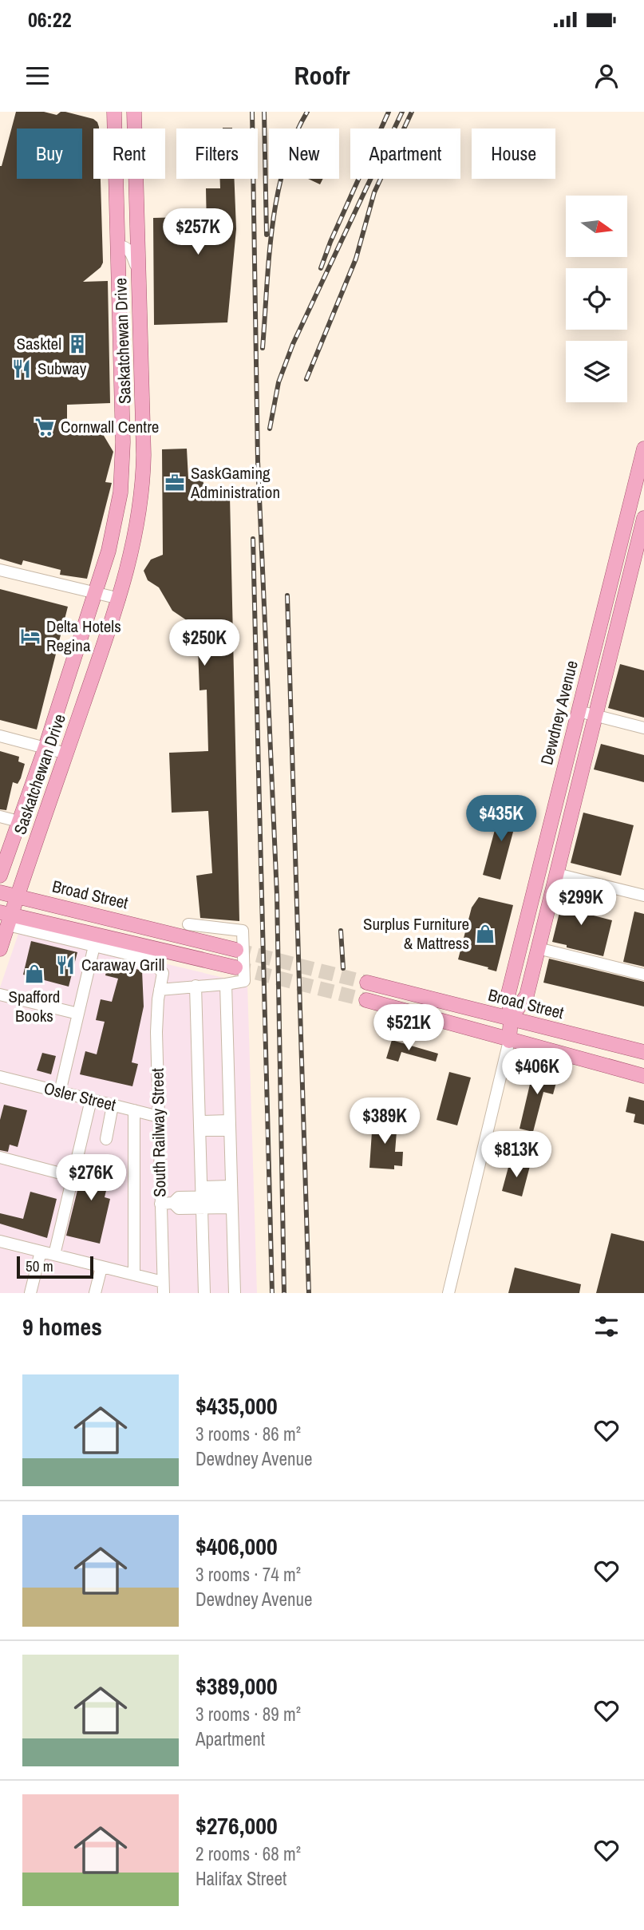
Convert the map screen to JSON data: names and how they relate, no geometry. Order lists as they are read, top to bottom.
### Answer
{
  "streets": {
    "main road": ["Saskatchewan Drive", "Dewdney Avenue", "Broad Street"],
    "street": ["Osler Street", "South Railway Street"]
  },
  "crossings": [
    ["Saskatchewan Drive", "Broad Street"],
    ["Dewdney Avenue", "Broad Street"],
    ["Osler Street", "South Railway Street"]
  ],
  "places": {
    "building": ["Sasktel"],
    "restaurant": ["Subway", "Caraway Grill"],
    "supermarket": ["Cornwall Centre"],
    "office": ["SaskGaming Administration"],
    "hotel": ["Delta Hotels Regina"],
    "shop": ["Surplus Furniture & Mattress", "Spafford Books"]
  },
  "scale_bar": "50 m",
  "north": "right",
  "page": {
    "status": "06:22",
    "header": "Roofr",
    "chip": [
      "Buy",
      "Rent",
      "Filters",
      "New",
      "Apartment",
      "House"
    ],
    "price": [
      "$257K",
      "$250K",
      "$435K",
      "$299K",
      "$521K",
      "$406K",
      "$389K",
      "$813K",
      "$276K"
    ],
    "scale": "50 m",
    "heading": "9 homes",
    "list": [
      {
        "name": "$435,000",
        "note": "3 rooms · 86 m² · Dewdney Avenue"
      },
      {
        "name": "$406,000",
        "note": "3 rooms · 74 m² · Dewdney Avenue"
      },
      {
        "name": "$389,000",
        "note": "3 rooms · 89 m² · Apartment"
      },
      {
        "name": "$276,000",
        "note": "2 rooms · 68 m² · Halifax Street"
      }
    ]
  }
}
